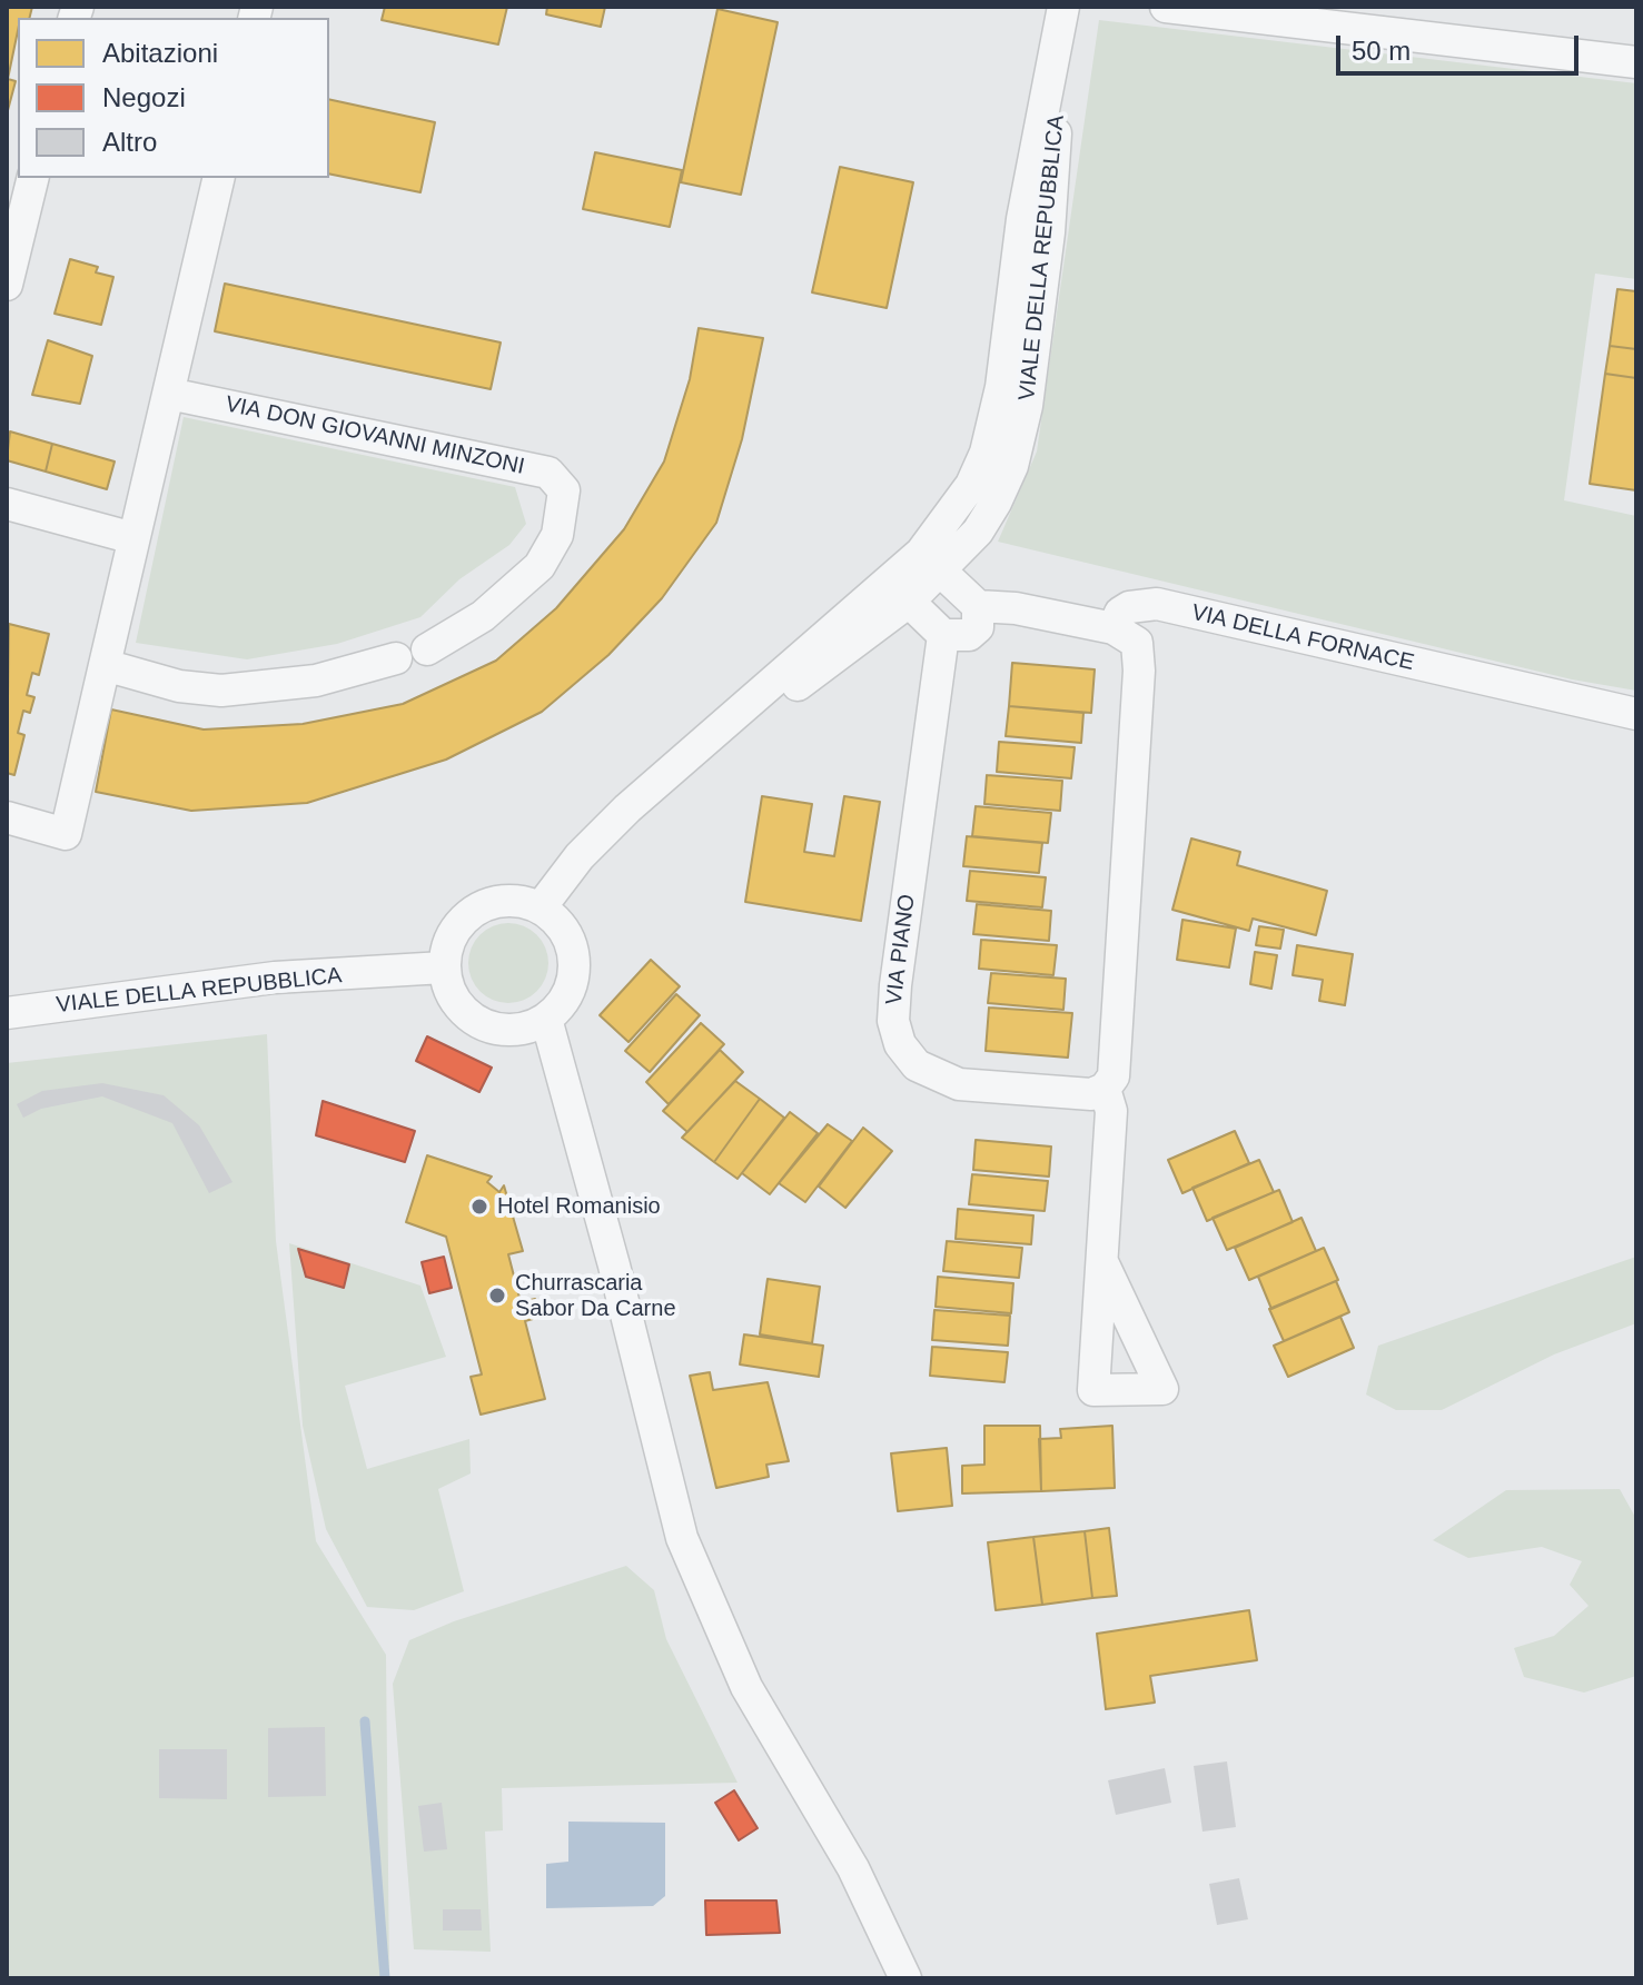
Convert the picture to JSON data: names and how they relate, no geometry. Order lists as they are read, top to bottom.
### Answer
{
  "streets": {
    "street": [
      "VIALE DELLA REPUBBLICA",
      "VIA DON GIOVANNI MINZONI",
      "VIA DELLA FORNACE",
      "VIA PIANO"
    ]
  },
  "places": ["Hotel Romanisio", "Churrascaria Sabor Da Carne"],
  "legend": ["Abitazioni", "Negozi", "Altro"],
  "scale_bar": "50 m"
}
